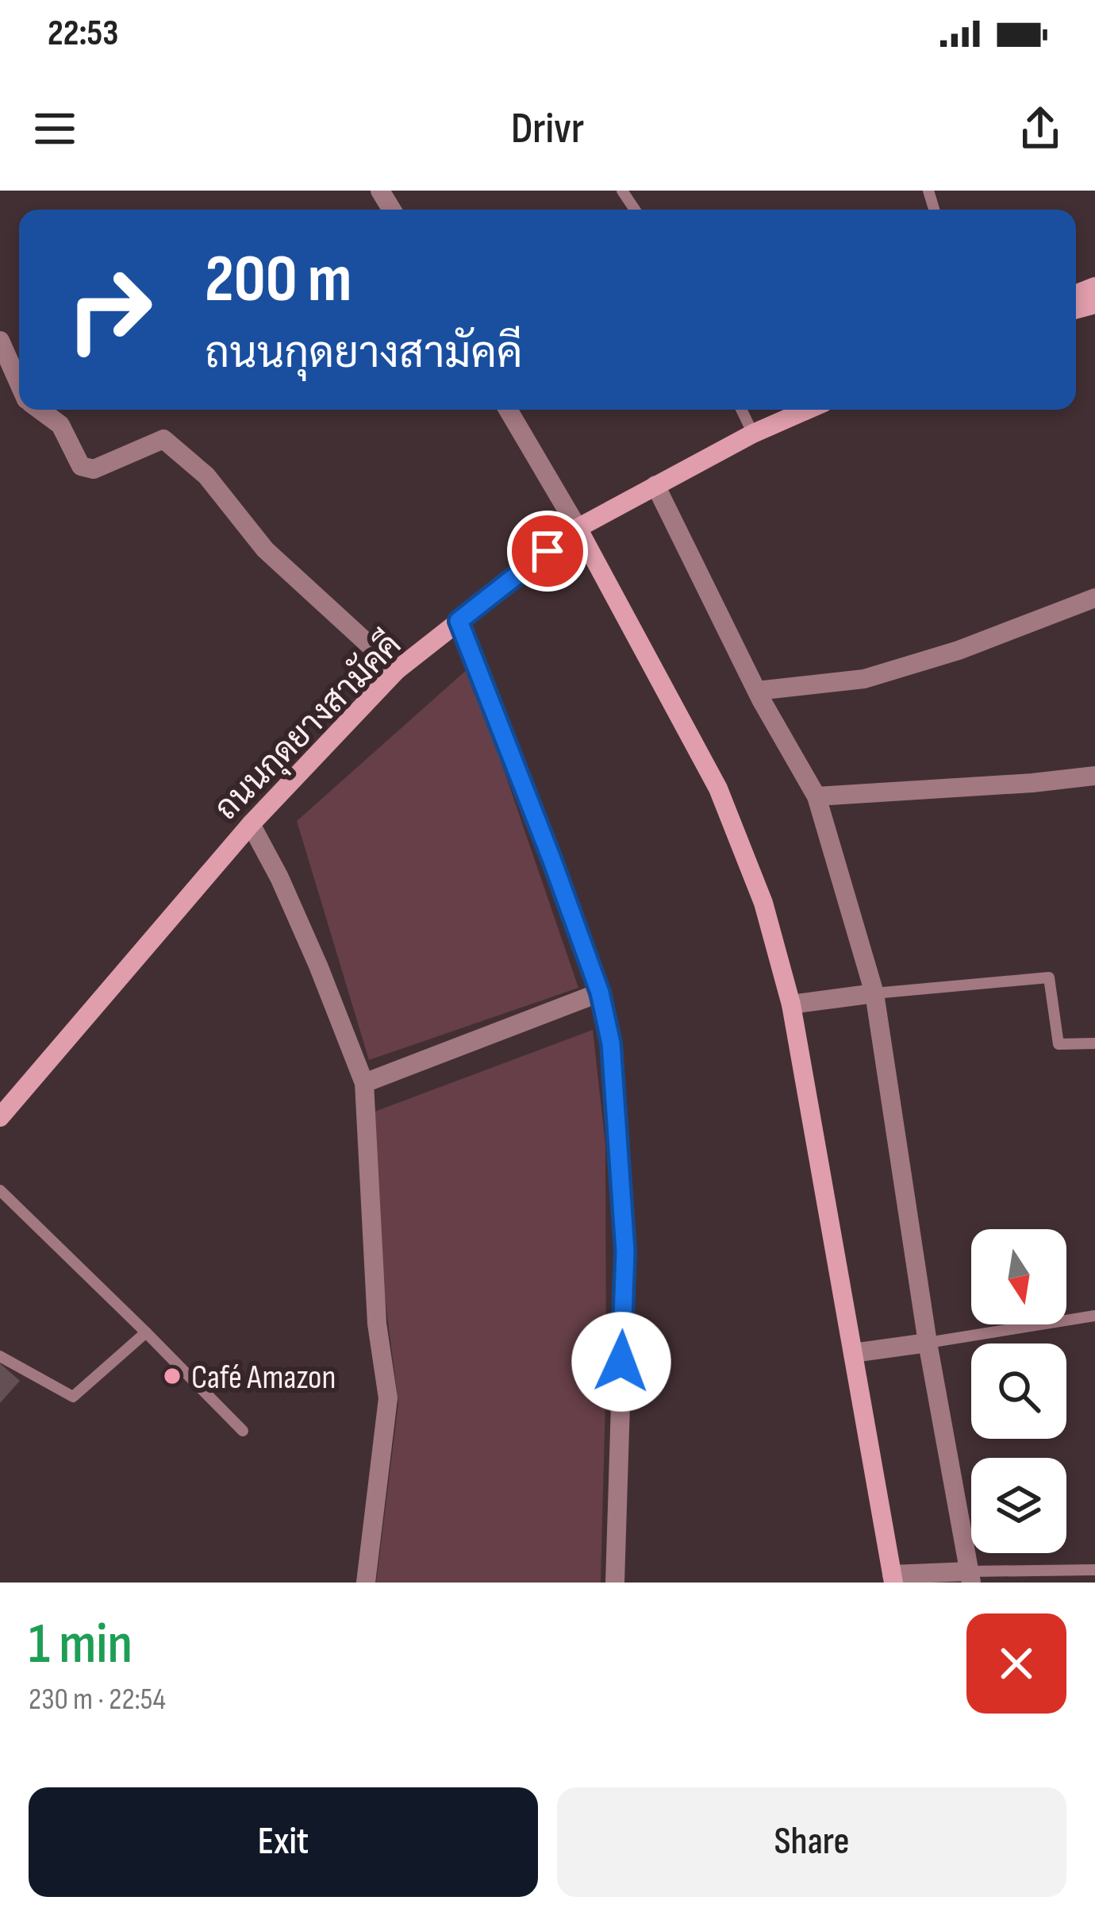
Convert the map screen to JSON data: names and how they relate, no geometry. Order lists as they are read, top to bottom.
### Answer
{
  "streets": {
    "main road": ["ถนนกุดยางสามัคคี"]
  },
  "places": ["Café Amazon"],
  "north": "bottom",
  "page": {
    "status": "22:53",
    "header": "Drivr",
    "turn": ["200 m", "ถนนกุดยางสามัคคี"],
    "heading": ["1 min", "230 m · 22:54"],
    "buttons": ["Exit", "Share"]
  }
}
